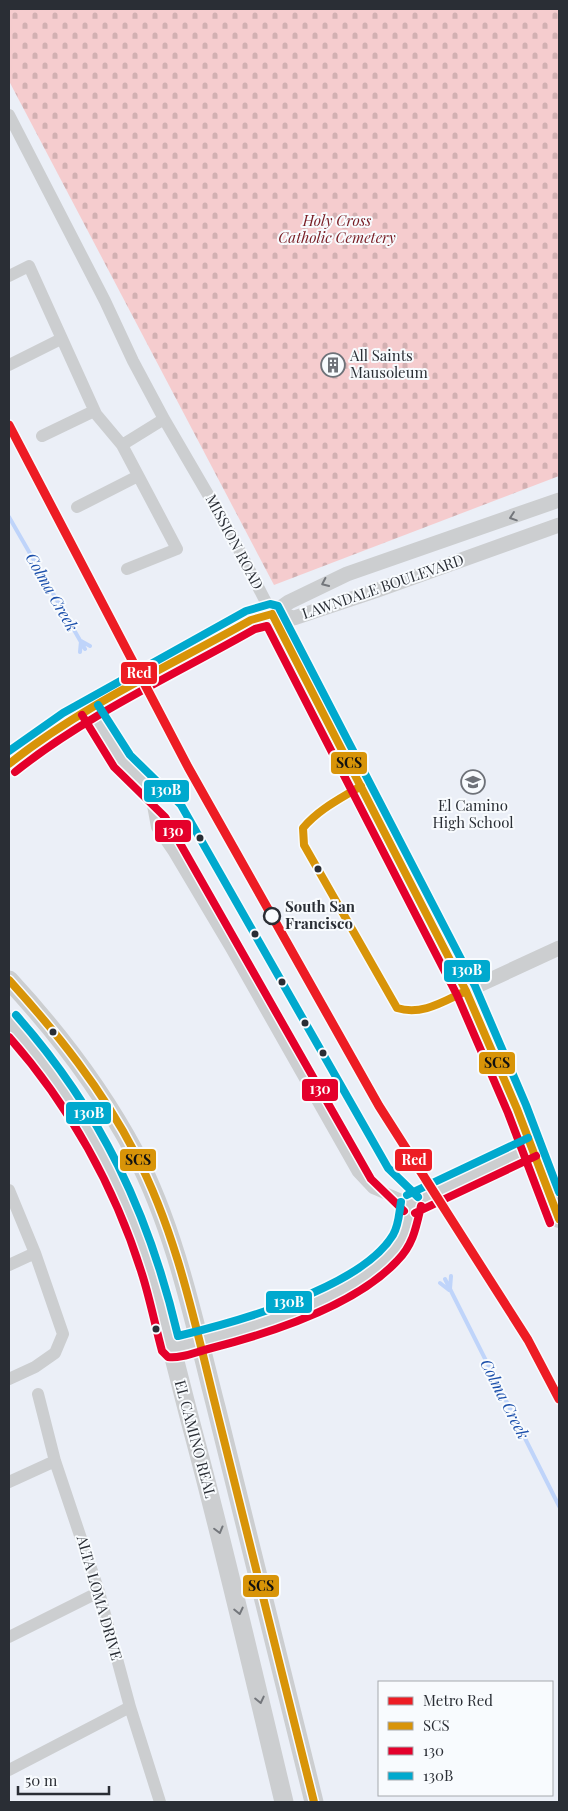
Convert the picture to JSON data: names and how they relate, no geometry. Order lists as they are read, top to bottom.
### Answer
{
  "streets": {
    "main road": ["MISSION ROAD", "EL CAMINO REAL"],
    "street": ["LAWNDALE BOULEVARD", "ALTA LOMA DRIVE"]
  },
  "crossings": [
    ["MISSION ROAD", "LAWNDALE BOULEVARD"]
  ],
  "water": ["Colma Creek"],
  "parks": ["Holy Cross Catholic Cemetery"],
  "places": {
    "building": ["All Saints Mausoleum"],
    "school or university": ["El Camino High School"],
    "other": ["South San Francisco"]
  },
  "lines": [
    "metro line Red",
    "transit line 130B",
    "transit line SCS",
    "transit line 130"
  ],
  "legend": [
    "Metro Red",
    "SCS",
    "130",
    "130B"
  ],
  "scale_bar": "50 m"
}
